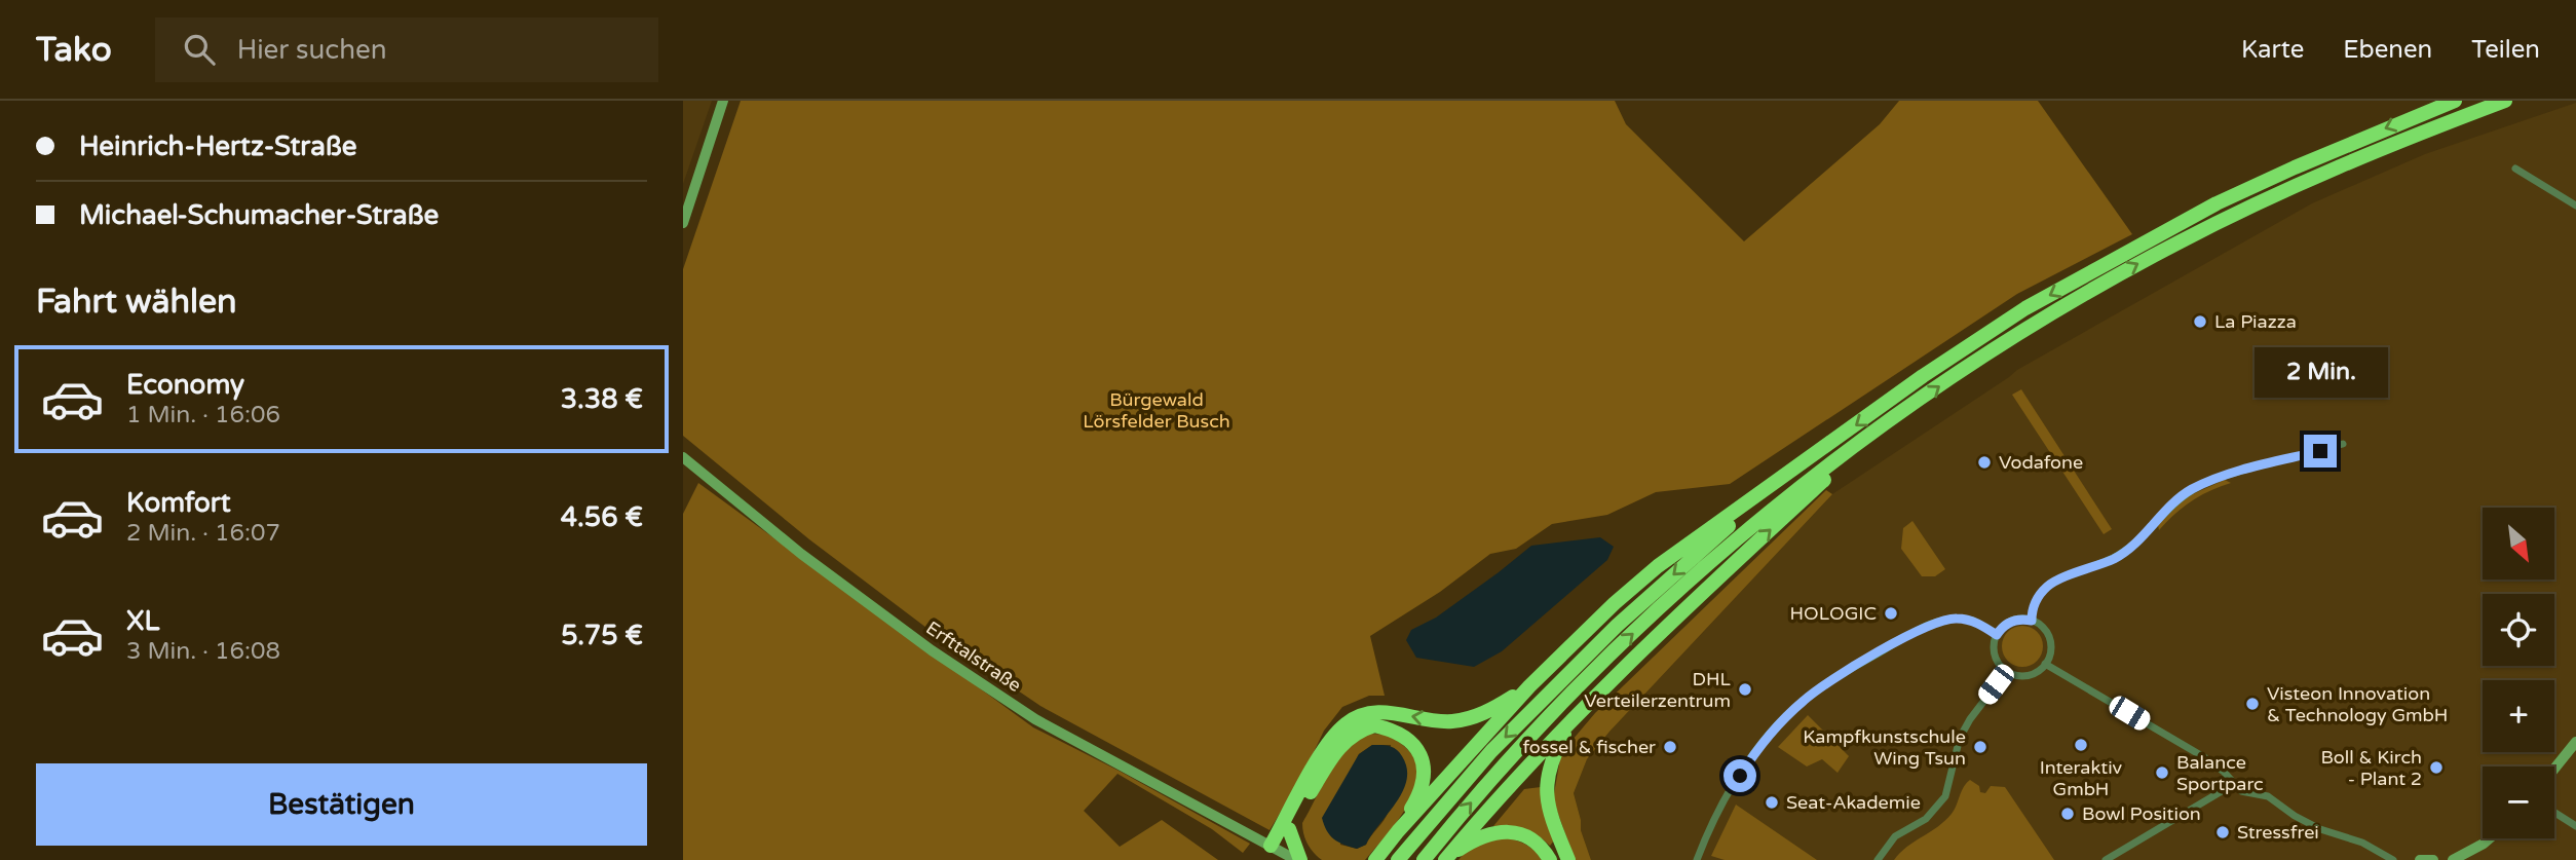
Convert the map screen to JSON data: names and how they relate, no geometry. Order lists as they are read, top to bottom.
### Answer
{
  "streets": {
    "main road": ["Erfttalstraße"]
  },
  "parks": ["Bürgewald Lörsfelder Busch"],
  "places": [
    "La Piazza",
    "Vodafone",
    "HOLOGIC",
    "DHL Verteilerzentrum",
    "Visteon Innovation & Technology GmbH",
    "Interaktiv GmbH",
    "fossel & fischer",
    "Kampfkunstschule Wing Tsun",
    "Boll & Kirch - Plant 2",
    "Balance Sportparc",
    "Seat-Akademie",
    "Bowl Position",
    "Stressfrei"
  ],
  "north": "bottom right",
  "page": {
    "header": "Tako",
    "search": "Hier suchen",
    "nav": ["Karte", "Ebenen", "Teilen"],
    "banner": ["Heinrich-Hertz-Straße", "Michael-Schumacher-Straße"],
    "heading": "Fahrt wählen",
    "list": [
      {
        "name": "Economy",
        "note": "1 Min. · 16:06",
        "value": "3.38 €"
      },
      {
        "name": "Komfort",
        "note": "2 Min. · 16:07",
        "value": "4.56 €"
      },
      {
        "name": "XL",
        "note": "3 Min. · 16:08",
        "value": "5.75 €"
      }
    ],
    "bubble": "2 Min.",
    "map_buttons": ["+", "−"],
    "buttons": "Bestätigen"
  }
}
